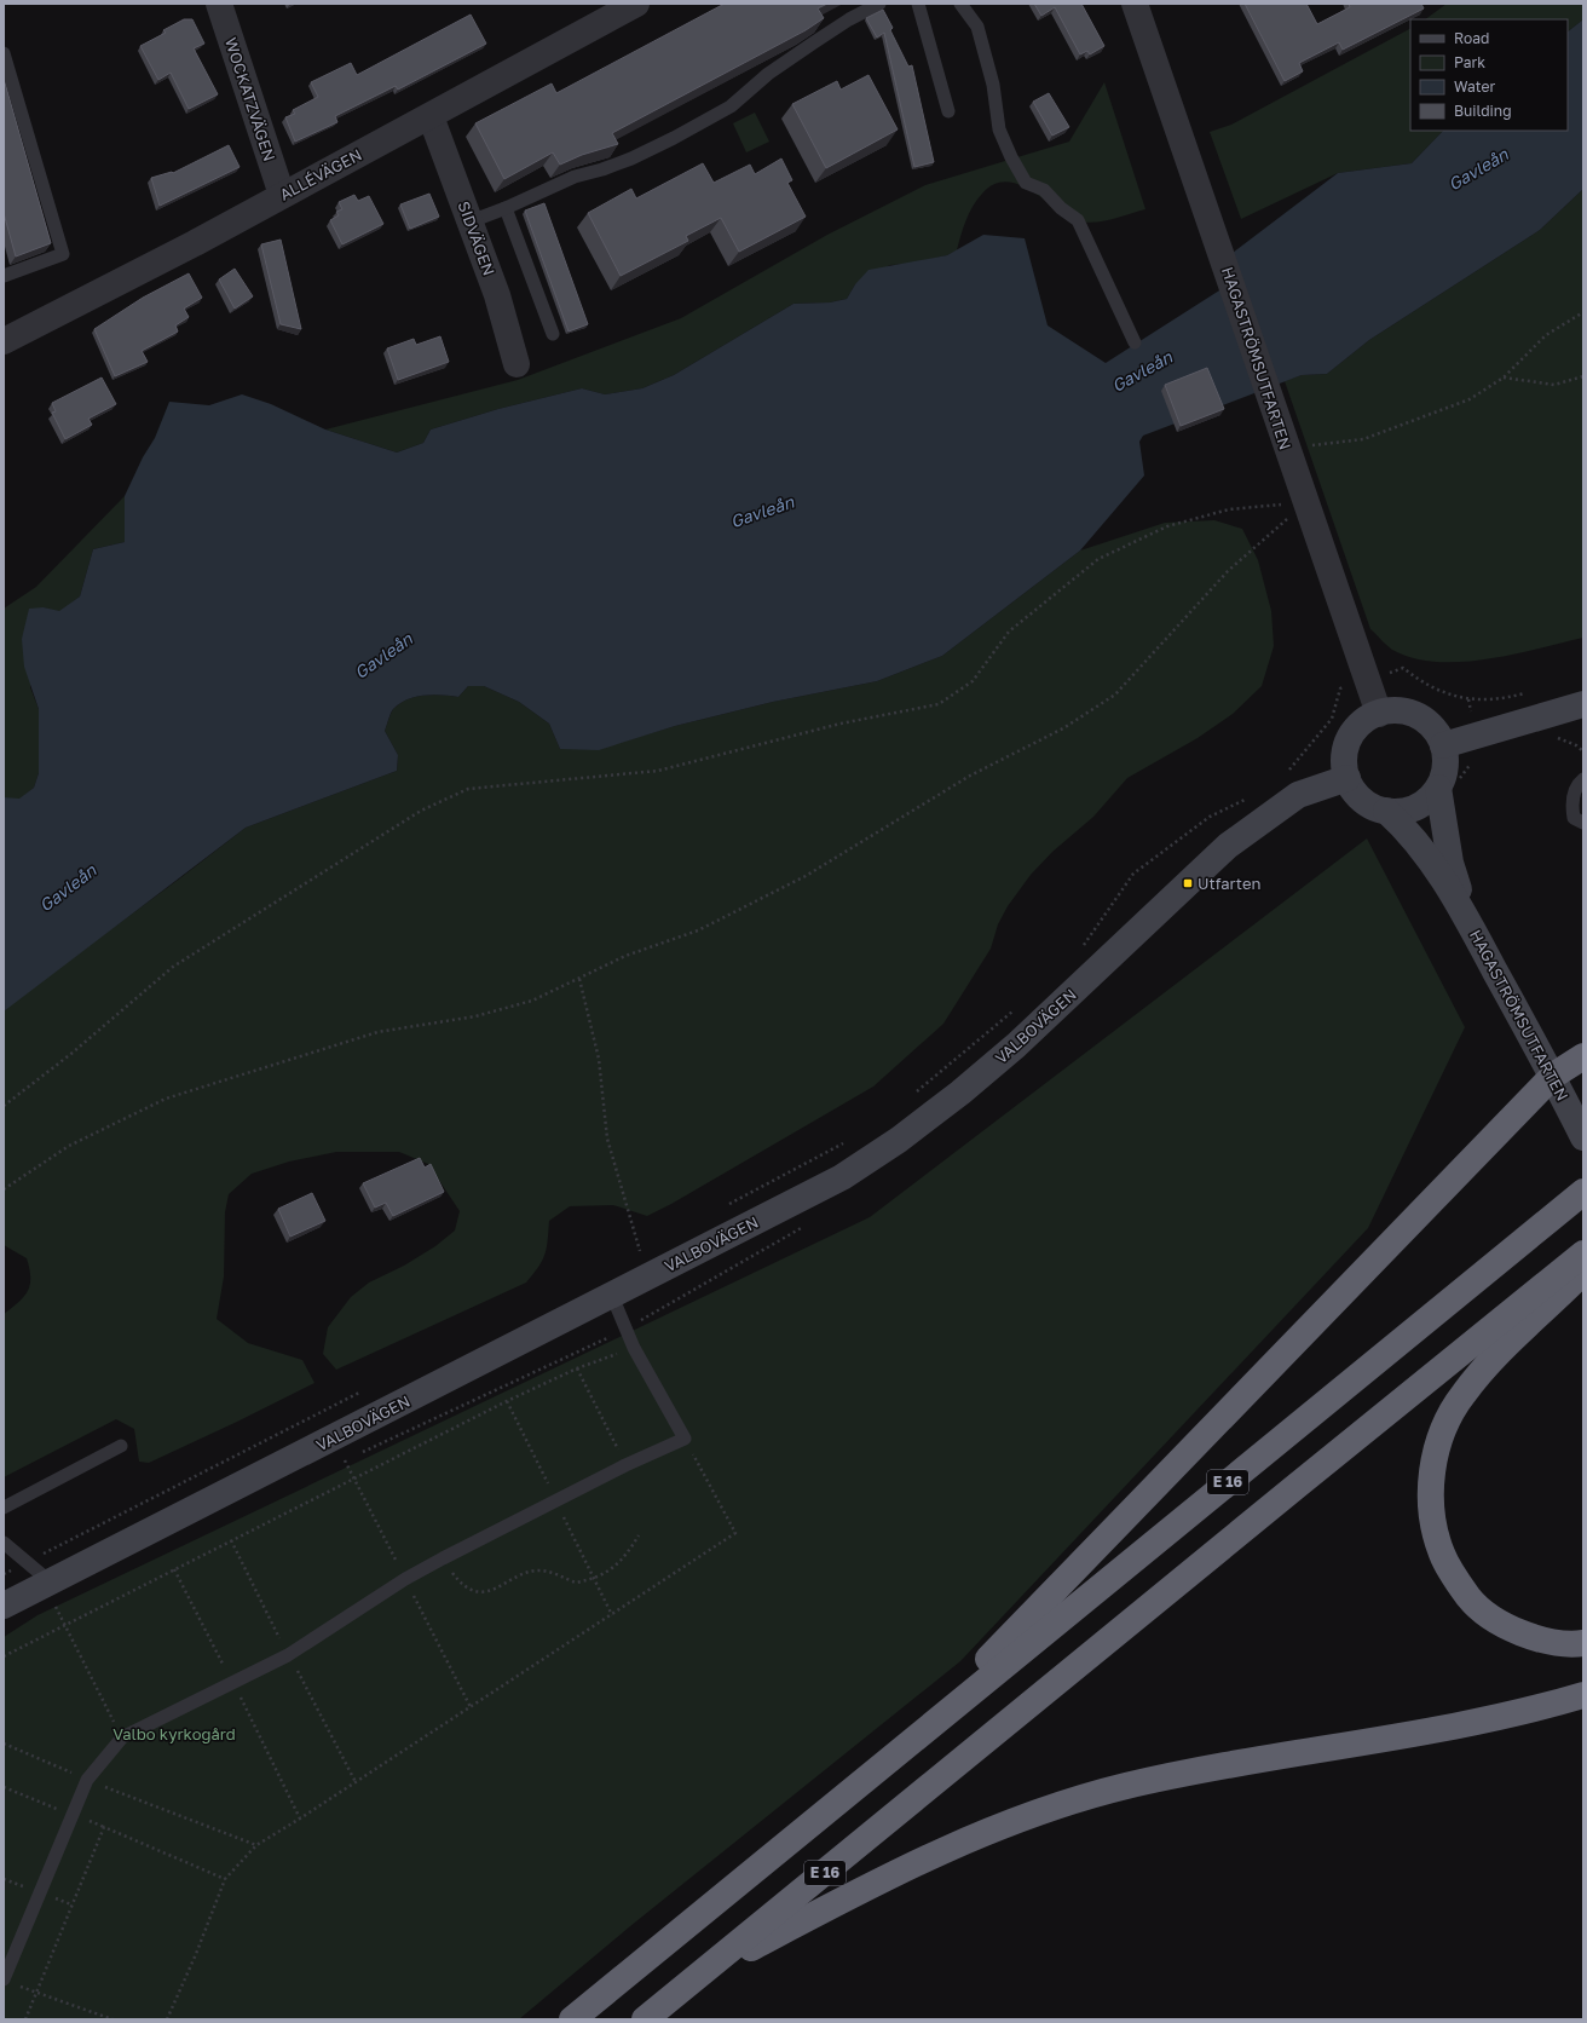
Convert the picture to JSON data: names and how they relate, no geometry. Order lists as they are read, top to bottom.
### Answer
{
  "streets": {
    "highway": ["E 16"],
    "main road": ["HAGASTRÖMSUTFARTEN", "VALBOVÄGEN"],
    "street": ["WOCKATZVÄGEN", "ALLÉVÄGEN", "SIDVÄGEN"]
  },
  "crossings": [
    ["WOCKATZVÄGEN", "ALLÉVÄGEN"],
    ["ALLÉVÄGEN", "SIDVÄGEN"],
    ["HAGASTRÖMSUTFARTEN", "VALBOVÄGEN"]
  ],
  "water": ["Gavleån"],
  "parks": ["Valbo kyrkogård"],
  "places": {
    "transit": ["Utfarten"]
  },
  "legend": [
    "Road",
    "Park",
    "Water",
    "Building"
  ]
}
